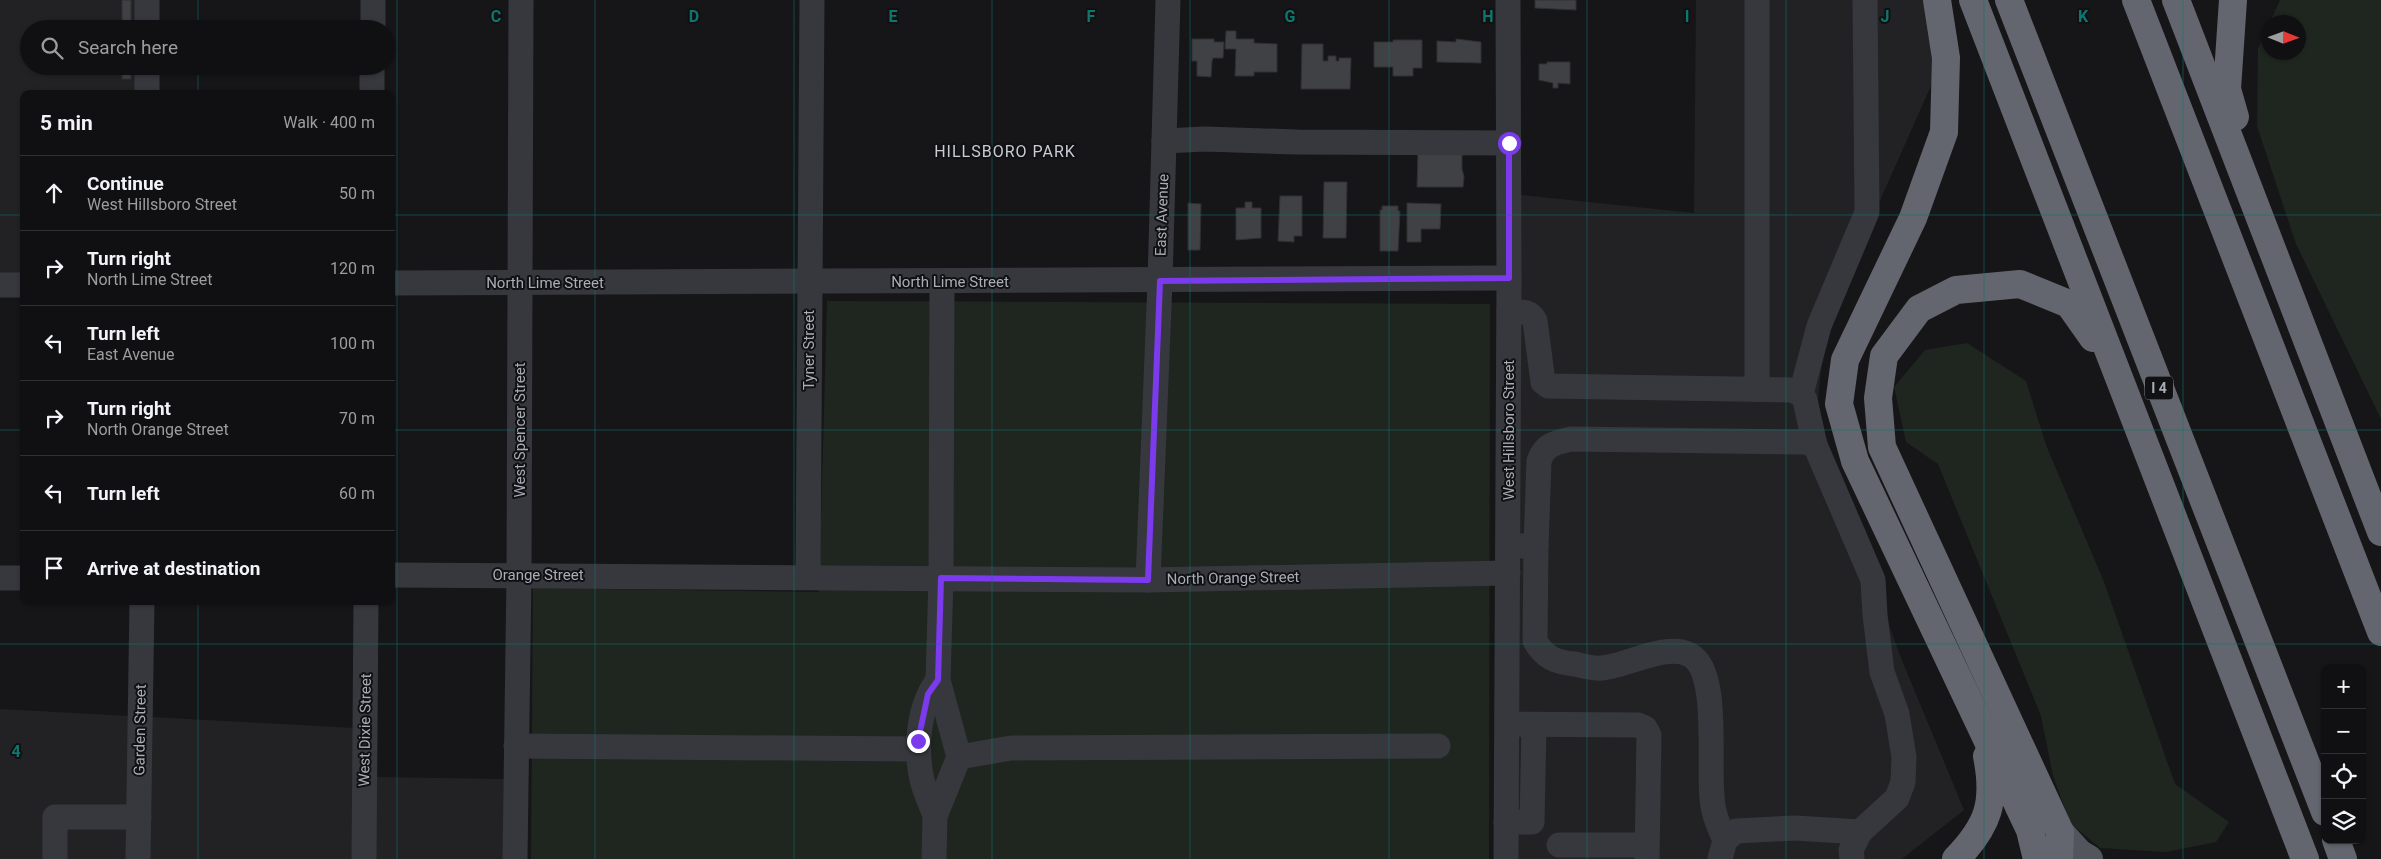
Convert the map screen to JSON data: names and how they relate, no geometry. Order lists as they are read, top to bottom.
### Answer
{
  "streets": {
    "highway": ["I 4"],
    "street": [
      "East Avenue",
      "North Lime Street",
      "Tyner Street",
      "West Spencer Street",
      "West Hillsboro Street",
      "Orange Street",
      "North Orange Street",
      "Garden Street",
      "West Dixie Street"
    ]
  },
  "crossings": [
    ["East Avenue", "North Lime Street"],
    ["East Avenue", "North Orange Street"],
    ["North Lime Street", "Tyner Street"],
    ["North Lime Street", "West Spencer Street"],
    ["North Lime Street", "West Hillsboro Street"],
    ["Tyner Street", "Orange Street"],
    ["Tyner Street", "North Orange Street"],
    ["West Spencer Street", "Orange Street"],
    ["West Hillsboro Street", "North Orange Street"],
    ["Orange Street", "North Orange Street"]
  ],
  "districts": ["HILLSBORO PARK"],
  "north": "right",
  "page": {
    "search": "Search here",
    "heading": ["5 min", "Walk · 400 m"],
    "list": [
      ["Continue", "West Hillsboro Street", "50 m"],
      ["Turn right", "North Lime Street", "120 m"],
      ["Turn left", "East Avenue", "100 m"],
      ["Turn right", "North Orange Street", "70 m"],
      ["Turn left", "60 m"],
      "Arrive at destination"
    ],
    "map_buttons": ["+", "−"]
  },
  "grid": {
    "columns": [
      "C",
      "D",
      "E",
      "F",
      "G",
      "H",
      "I",
      "J",
      "K"
    ],
    "rows": ["4"]
  }
}
